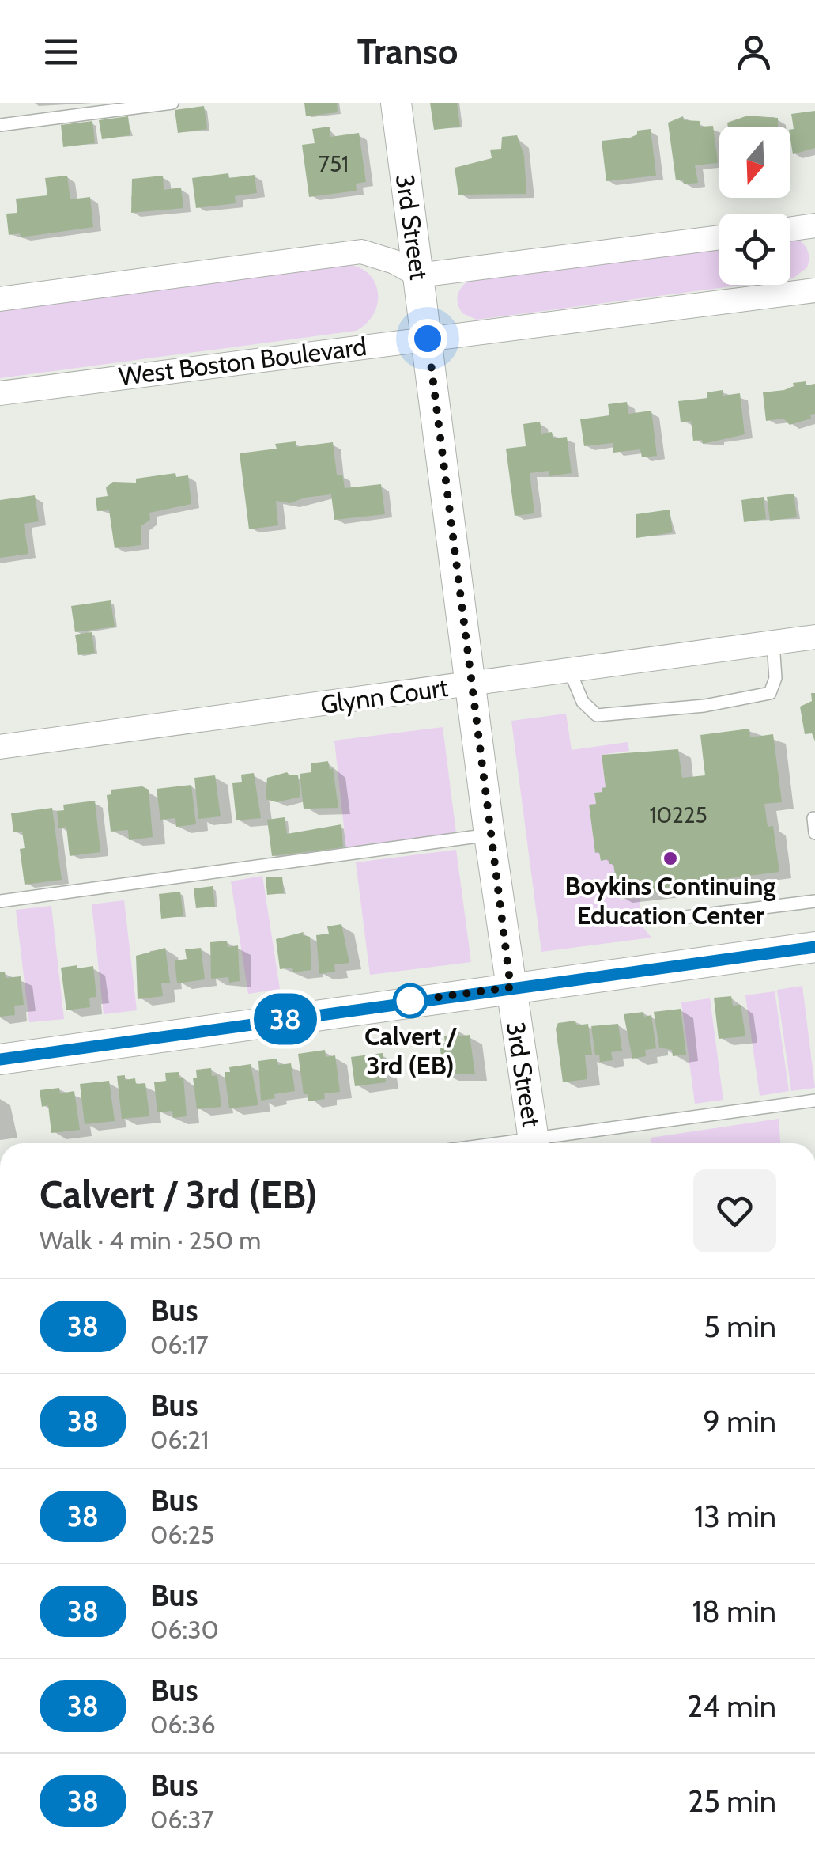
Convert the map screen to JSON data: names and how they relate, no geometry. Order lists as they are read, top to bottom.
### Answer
{
  "streets": {
    "street": ["3rd Street", "West Boston Boulevard", "Glynn Court"]
  },
  "crossings": [
    ["3rd Street", "West Boston Boulevard"],
    ["3rd Street", "Glynn Court"]
  ],
  "places": ["Boykins Continuing Education Center", "Calvert / 3rd (EB)"],
  "lines": ["bus line 38"],
  "house_numbers": ["751", "10225"],
  "north": "bottom",
  "page": {
    "header": "Transo",
    "on_map": "38",
    "heading": ["Calvert / 3rd (EB)", "Walk · 4 min · 250 m"],
    "list": [
      {
        "mark": "38",
        "name": "Bus",
        "note": "06:17",
        "value": "5 min"
      },
      {
        "mark": "38",
        "name": "Bus",
        "note": "06:21",
        "value": "9 min"
      },
      {
        "mark": "38",
        "name": "Bus",
        "note": "06:25",
        "value": "13 min"
      },
      {
        "mark": "38",
        "name": "Bus",
        "note": "06:30",
        "value": "18 min"
      },
      {
        "mark": "38",
        "name": "Bus",
        "note": "06:36",
        "value": "24 min"
      },
      {
        "mark": "38",
        "name": "Bus",
        "note": "06:37",
        "value": "25 min"
      }
    ]
  }
}
